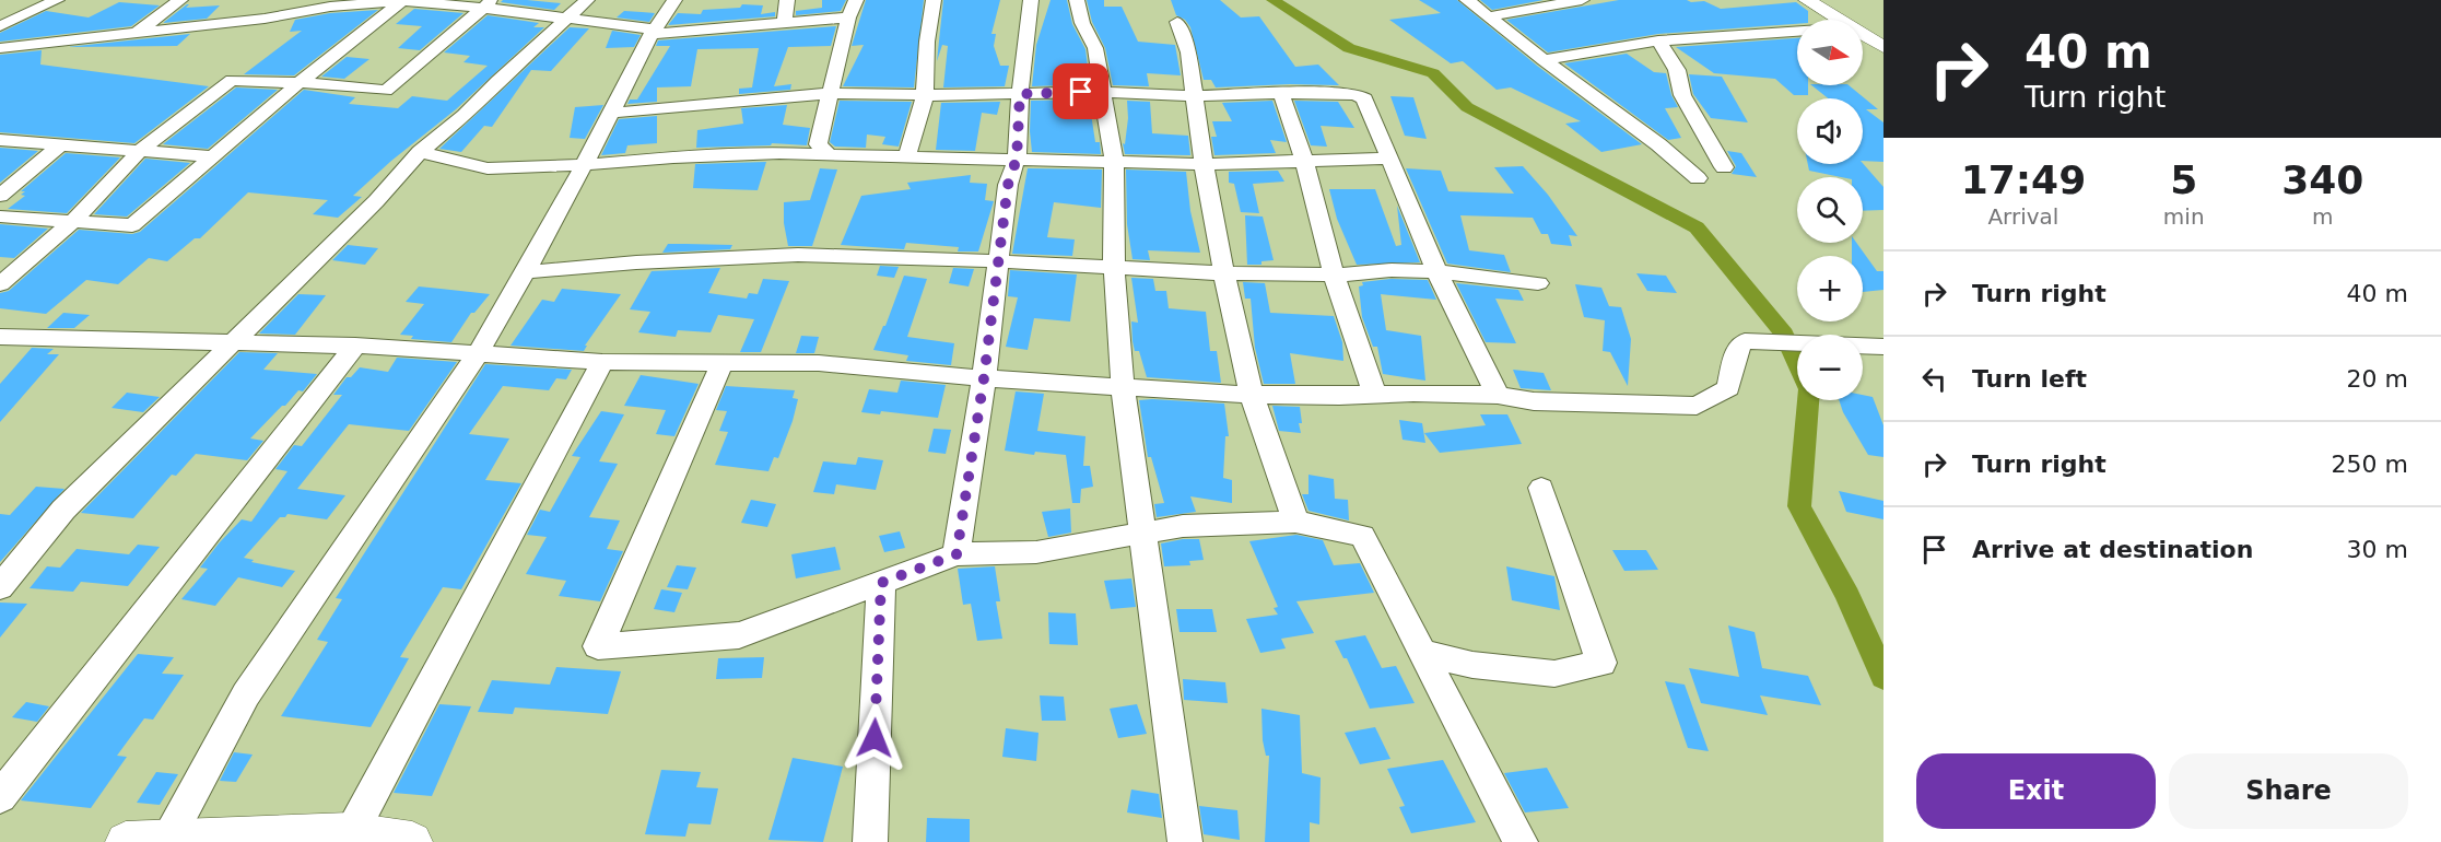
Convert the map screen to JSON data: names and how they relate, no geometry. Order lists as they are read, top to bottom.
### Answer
{
  "north": "right",
  "page": {
    "turn": ["40 m", "Turn right"],
    "map_buttons": ["+", "−"],
    "eta": [
      "17:49",
      "Arrival",
      "5",
      "min",
      "340",
      "m"
    ],
    "list": [
      {
        "name": "Turn right",
        "value": "40 m"
      },
      {
        "name": "Turn left",
        "value": "20 m"
      },
      {
        "name": "Turn right",
        "value": "250 m"
      },
      {
        "name": "Arrive at destination",
        "value": "30 m"
      }
    ],
    "buttons": ["Exit", "Share"]
  }
}
